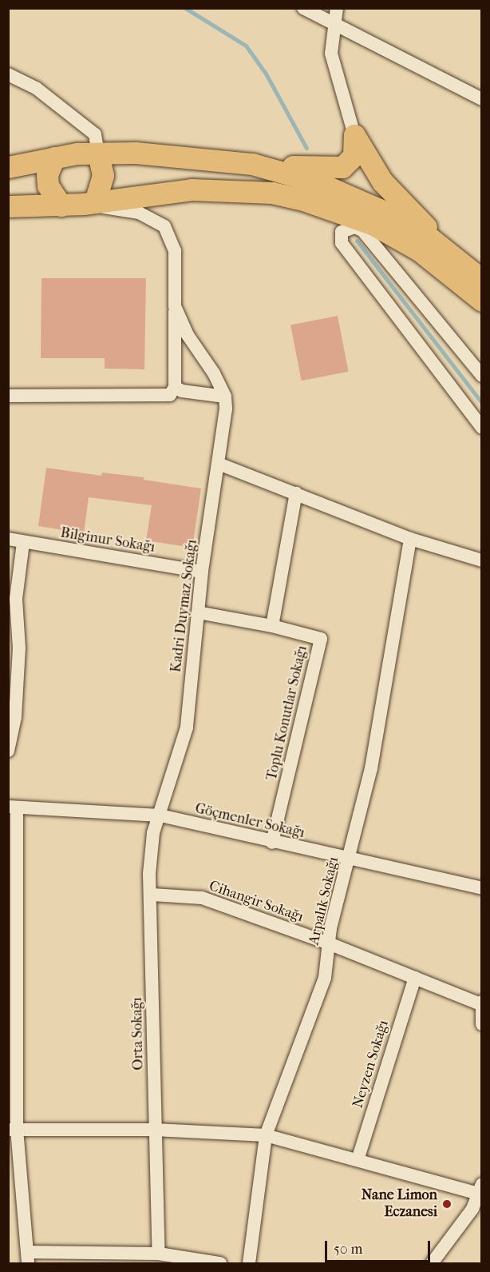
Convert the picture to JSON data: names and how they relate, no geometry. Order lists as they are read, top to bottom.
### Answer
{
  "streets": {
    "street": [
      "Bilginur Sokağı",
      "Kadri Duymaz Sokağı",
      "Toplu Konutlar Sokağı",
      "Göçmenler Sokağı",
      "Arpalık Sokağı",
      "Cihangir Sokağı",
      "Orta Sokağı",
      "Neyzen Sokağı"
    ]
  },
  "crossings": [
    ["Bilginur Sokağı", "Kadri Duymaz Sokağı"],
    ["Kadri Duymaz Sokağı", "Toplu Konutlar Sokağı"],
    ["Kadri Duymaz Sokağı", "Göçmenler Sokağı"],
    ["Kadri Duymaz Sokağı", "Orta Sokağı"],
    ["Toplu Konutlar Sokağı", "Göçmenler Sokağı"],
    ["Göçmenler Sokağı", "Arpalık Sokağı"],
    ["Göçmenler Sokağı", "Orta Sokağı"],
    ["Arpalık Sokağı", "Cihangir Sokağı"],
    ["Cihangir Sokağı", "Orta Sokağı"],
    ["Cihangir Sokağı", "Neyzen Sokağı"]
  ],
  "places": ["Nane Limon Eczanesi"],
  "scale_bar": "50 m"
}
